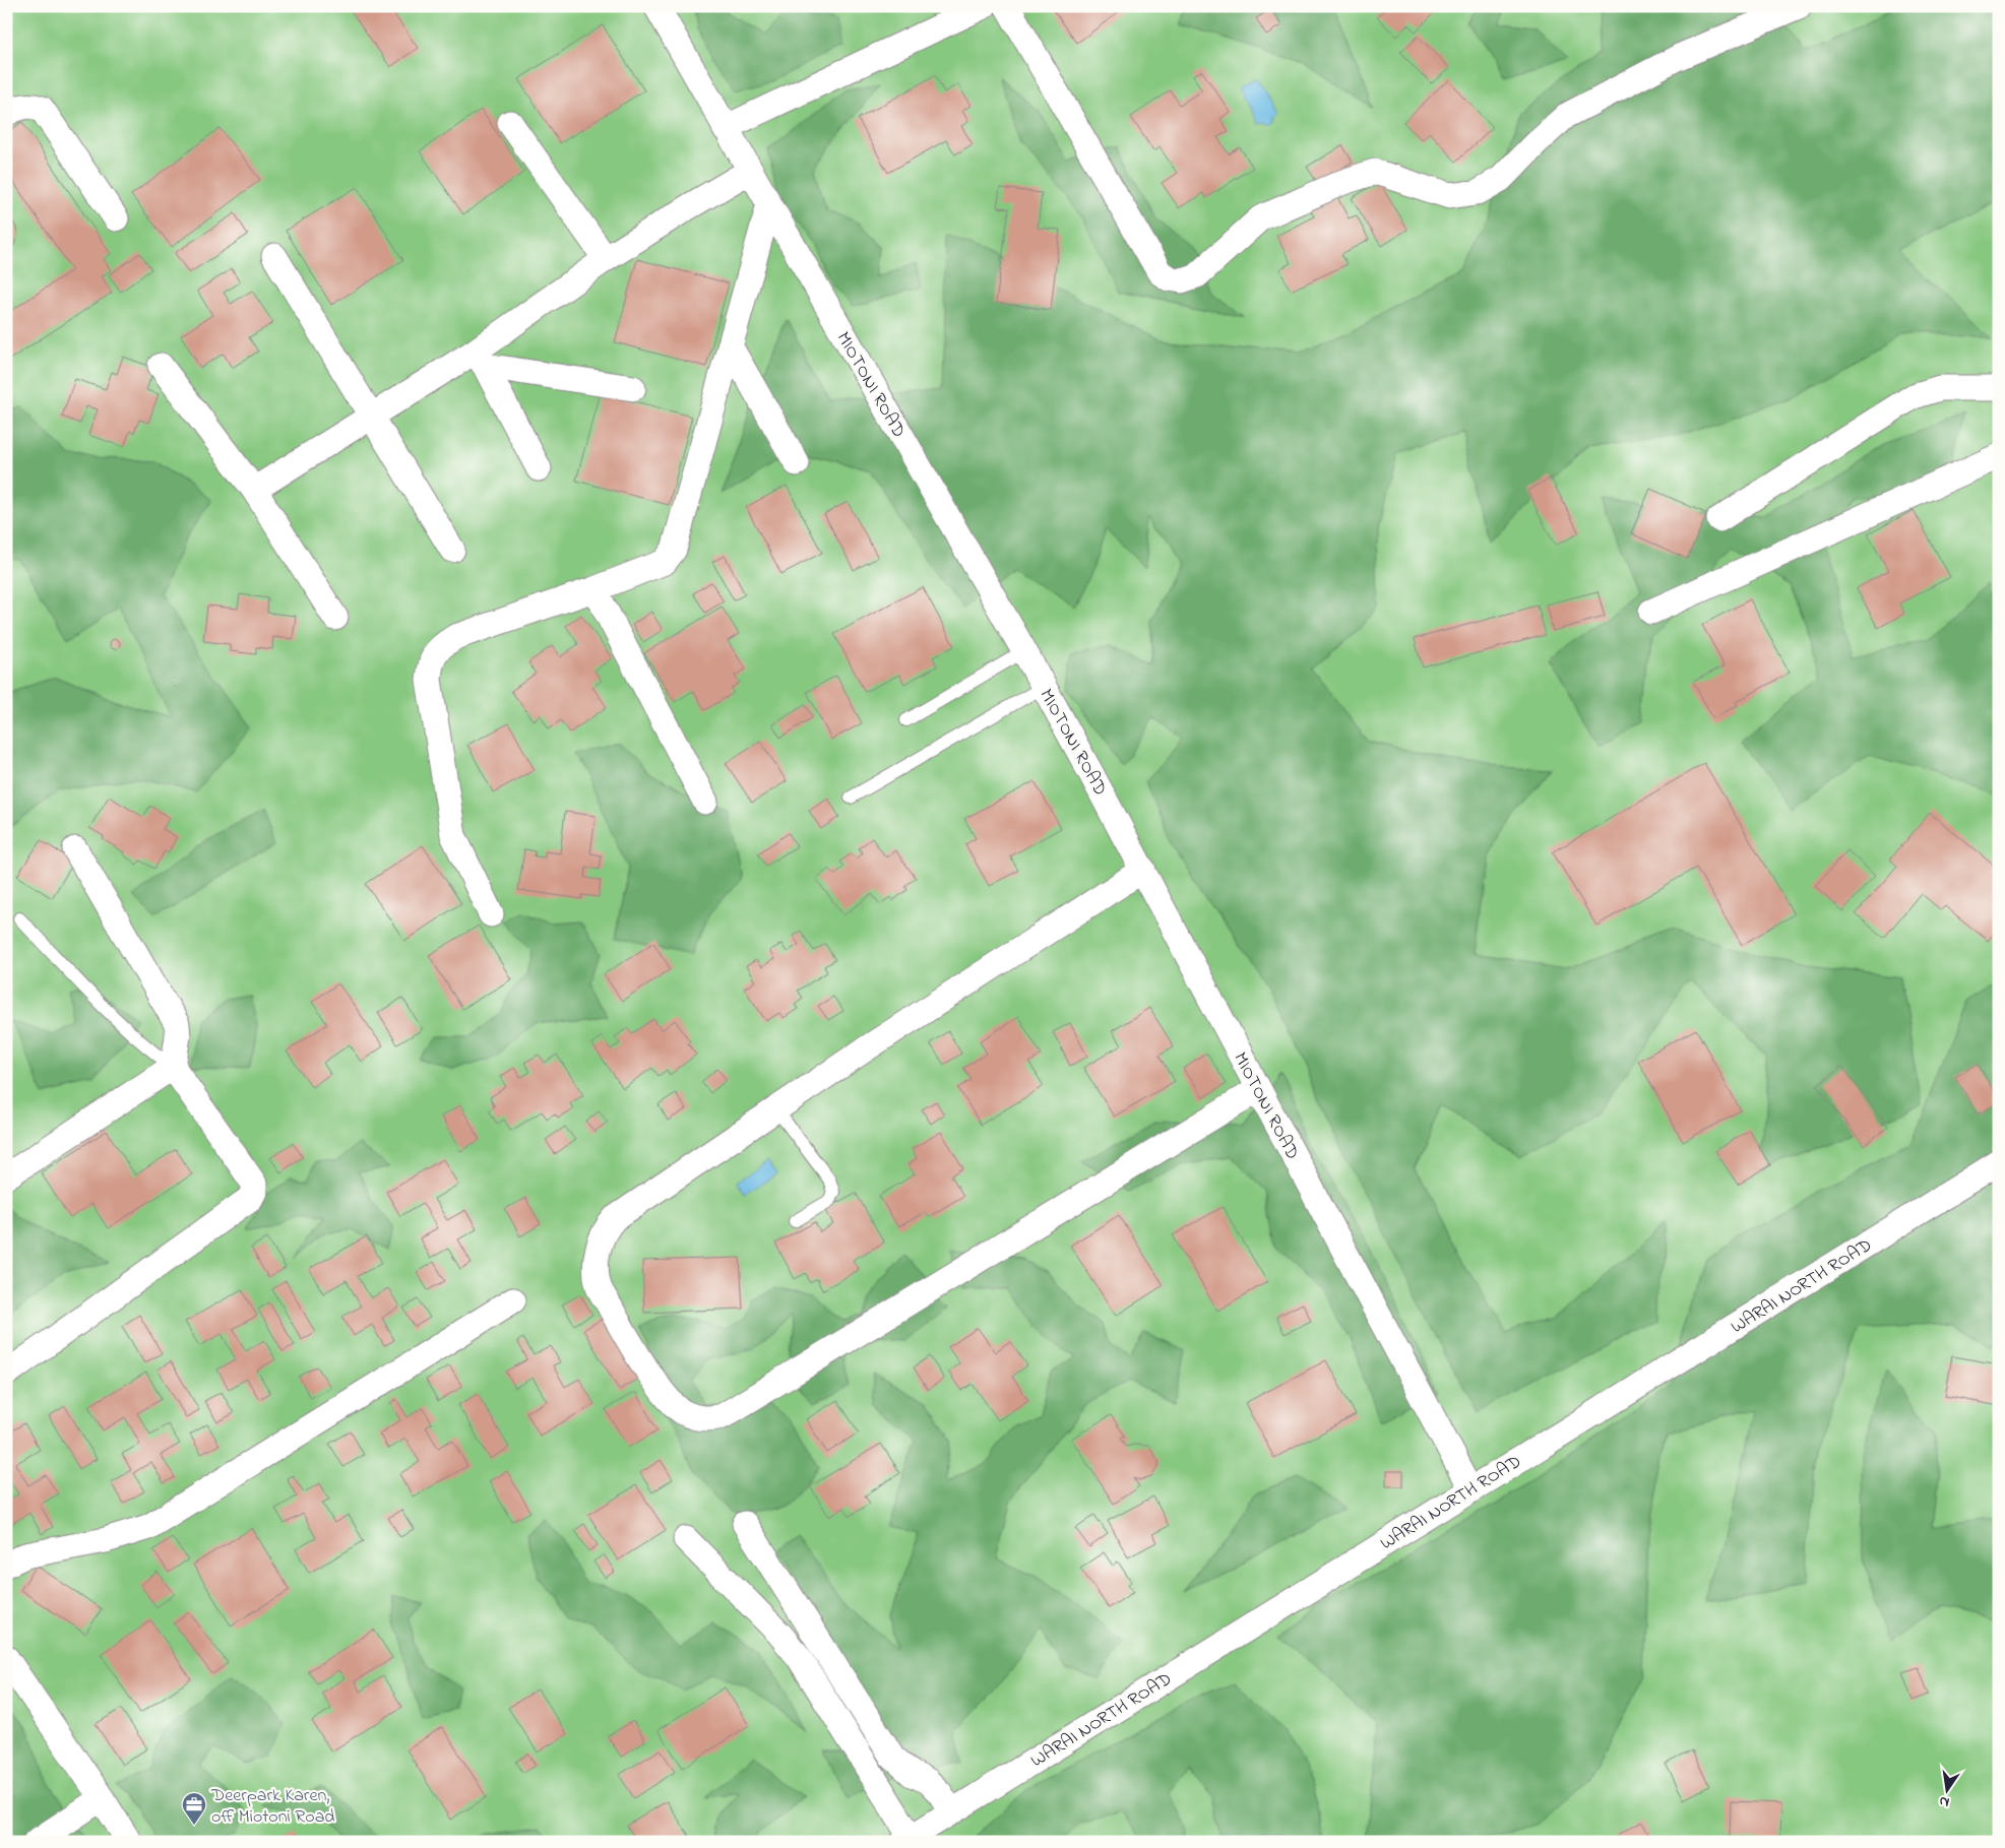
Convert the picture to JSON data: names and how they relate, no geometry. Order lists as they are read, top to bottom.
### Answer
{
  "streets": {
    "street": ["MIOTONI ROAD", "WARAI NORTH ROAD"]
  },
  "crossings": [
    ["MIOTONI ROAD", "WARAI NORTH ROAD"]
  ],
  "places": {
    "office": ["Deerpark Karen, off Miotoni Road"]
  },
  "north": "bottom"
}
